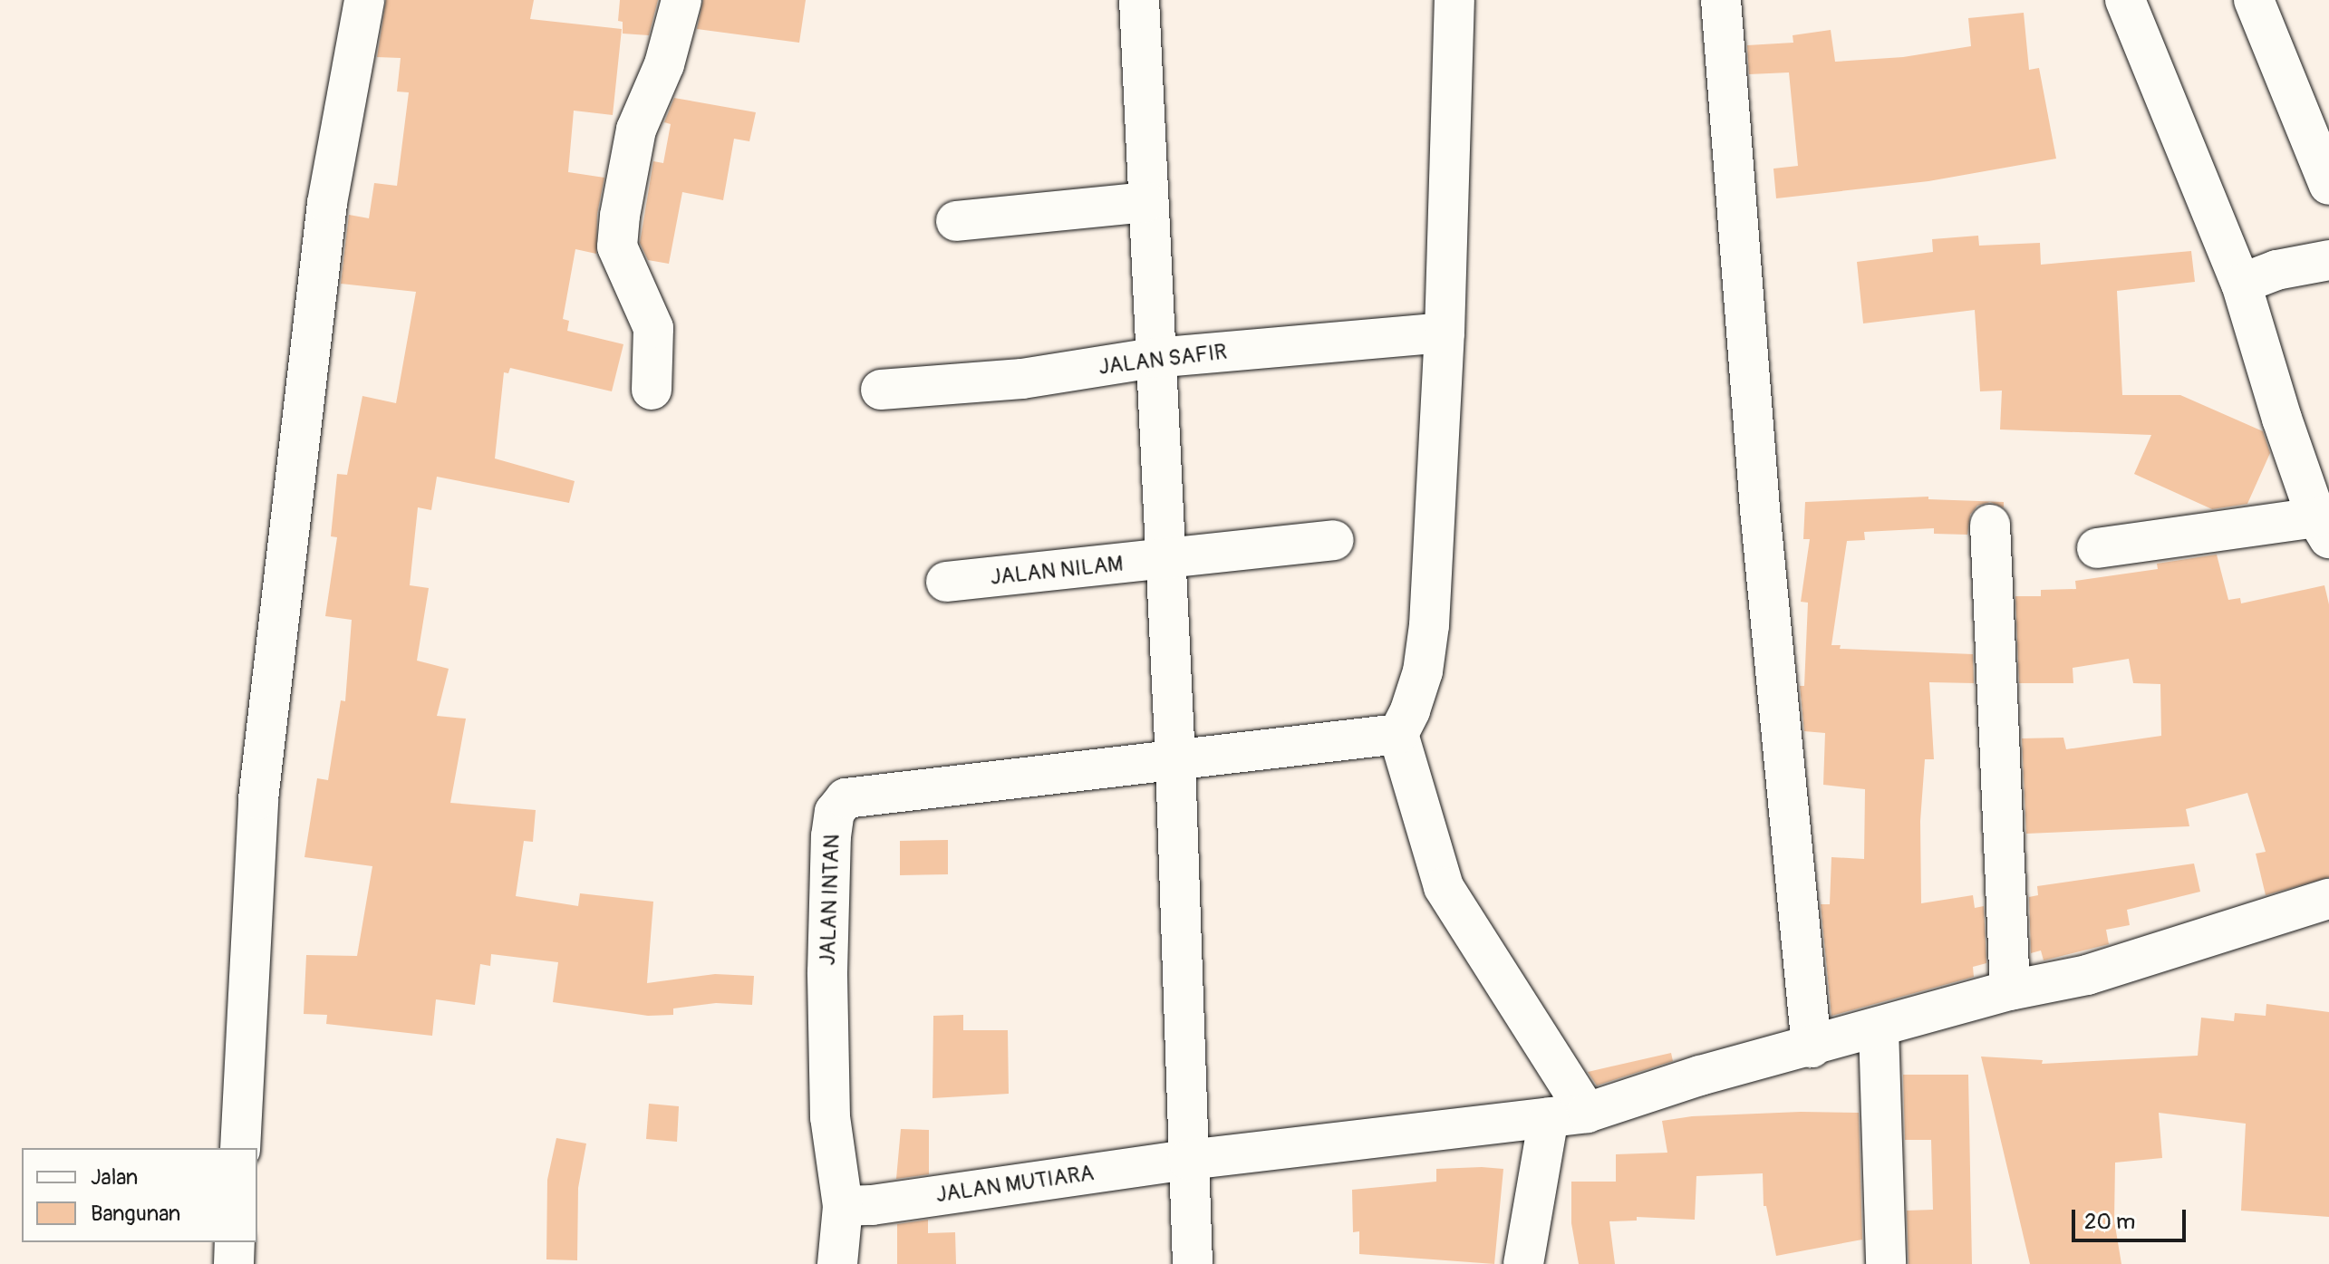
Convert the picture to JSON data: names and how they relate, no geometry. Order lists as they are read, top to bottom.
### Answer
{
  "streets": {
    "street": [
      "JALAN SAFIR",
      "JALAN NILAM",
      "JALAN INTAN",
      "JALAN MUTIARA"
    ]
  },
  "crossings": [
    ["JALAN INTAN", "JALAN MUTIARA"]
  ],
  "legend": ["Jalan", "Bangunan"],
  "scale_bar": "20 m"
}
